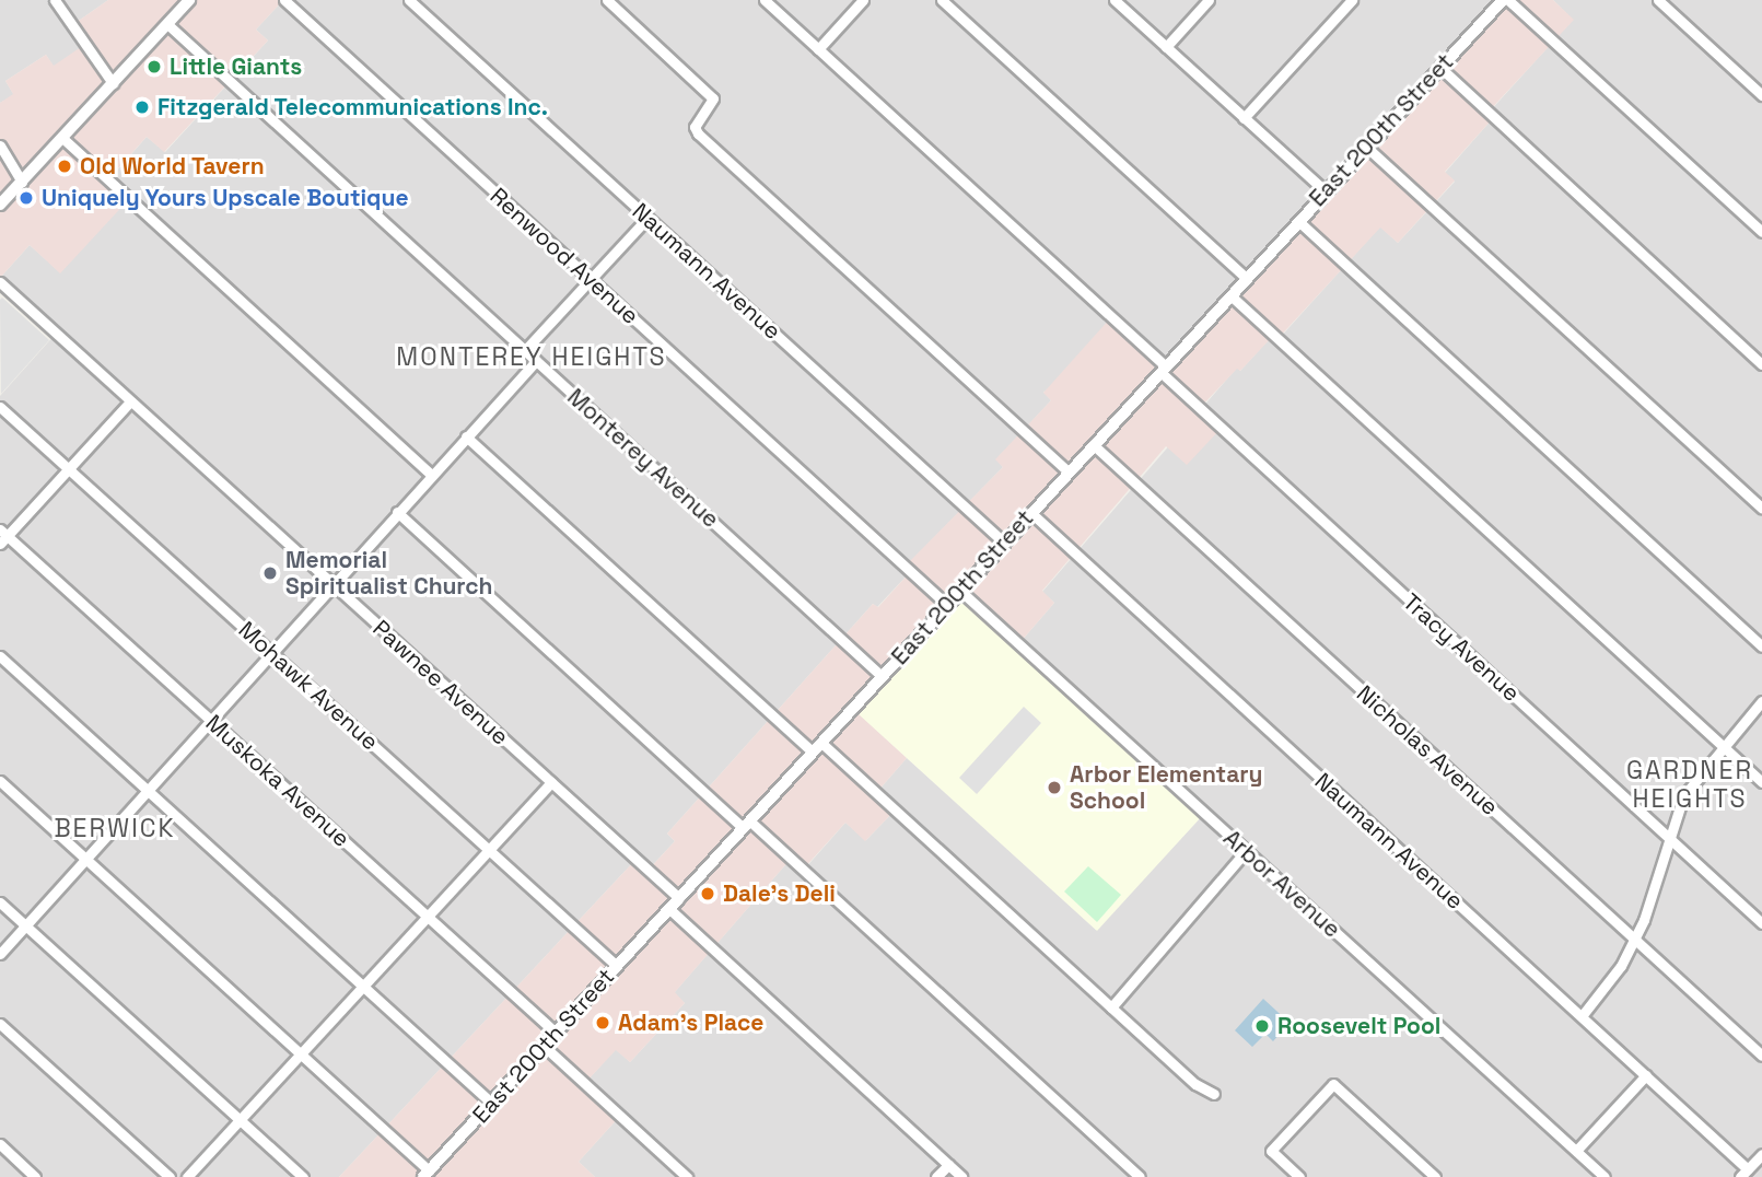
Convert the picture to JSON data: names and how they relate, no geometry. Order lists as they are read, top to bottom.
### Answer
{
  "streets": {
    "street": [
      "East 200th Street",
      "Renwood Avenue",
      "Naumann Avenue",
      "Monterey Avenue",
      "Tracy Avenue",
      "Pawnee Avenue",
      "Mohawk Avenue",
      "Nicholas Avenue",
      "Muskoka Avenue",
      "Arbor Avenue"
    ]
  },
  "crossings": [
    ["East 200th Street", "Renwood Avenue"],
    ["East 200th Street", "Naumann Avenue"],
    ["East 200th Street", "Monterey Avenue"],
    ["East 200th Street", "Tracy Avenue"],
    ["East 200th Street", "Pawnee Avenue"],
    ["East 200th Street", "Mohawk Avenue"],
    ["East 200th Street", "Nicholas Avenue"],
    ["East 200th Street", "Muskoka Avenue"],
    ["East 200th Street", "Arbor Avenue"]
  ],
  "districts": ["MONTEREY HEIGHTS", "GARDNER HEIGHTS", "BERWICK"],
  "places": [
    "Little Giants",
    "Fitzgerald Telecommunications Inc.",
    "Old World Tavern",
    "Uniquely Yours Upscale Boutique",
    "Memorial Spiritualist Church",
    "Arbor Elementary School",
    "Dale's Deli",
    "Adam's Place",
    "Roosevelt Pool"
  ]
}
